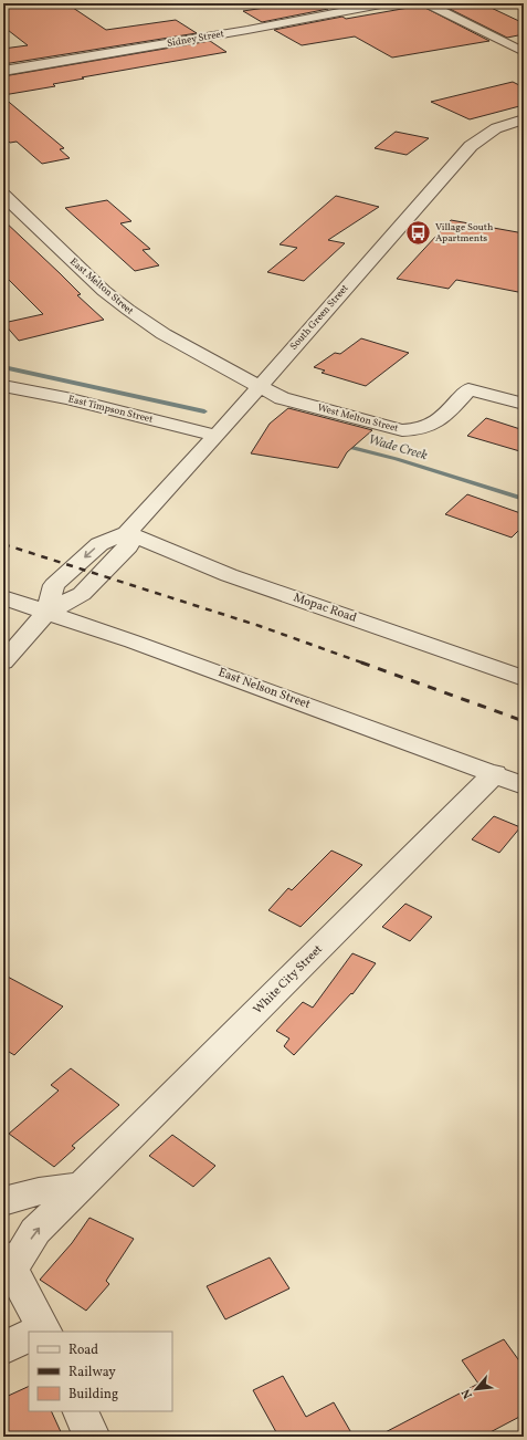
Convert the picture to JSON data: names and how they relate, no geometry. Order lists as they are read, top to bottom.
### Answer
{
  "streets": {
    "street": [
      "Sidney Street",
      "East Melton Street",
      "South Green Street",
      "East Timpson Street",
      "West Melton Street",
      "Mopac Road",
      "East Nelson Street",
      "White City Street"
    ]
  },
  "crossings": [
    ["East Melton Street", "South Green Street"],
    ["East Melton Street", "West Melton Street"],
    ["South Green Street", "East Timpson Street"],
    ["South Green Street", "West Melton Street"],
    ["South Green Street", "Mopac Road"],
    ["South Green Street", "East Nelson Street"],
    ["East Nelson Street", "White City Street"]
  ],
  "water": ["Wade Creek"],
  "places": {
    "bus stop": ["Village South Apartments"]
  },
  "legend": ["Road", "Railway", "Building"],
  "north": "bottom left"
}
